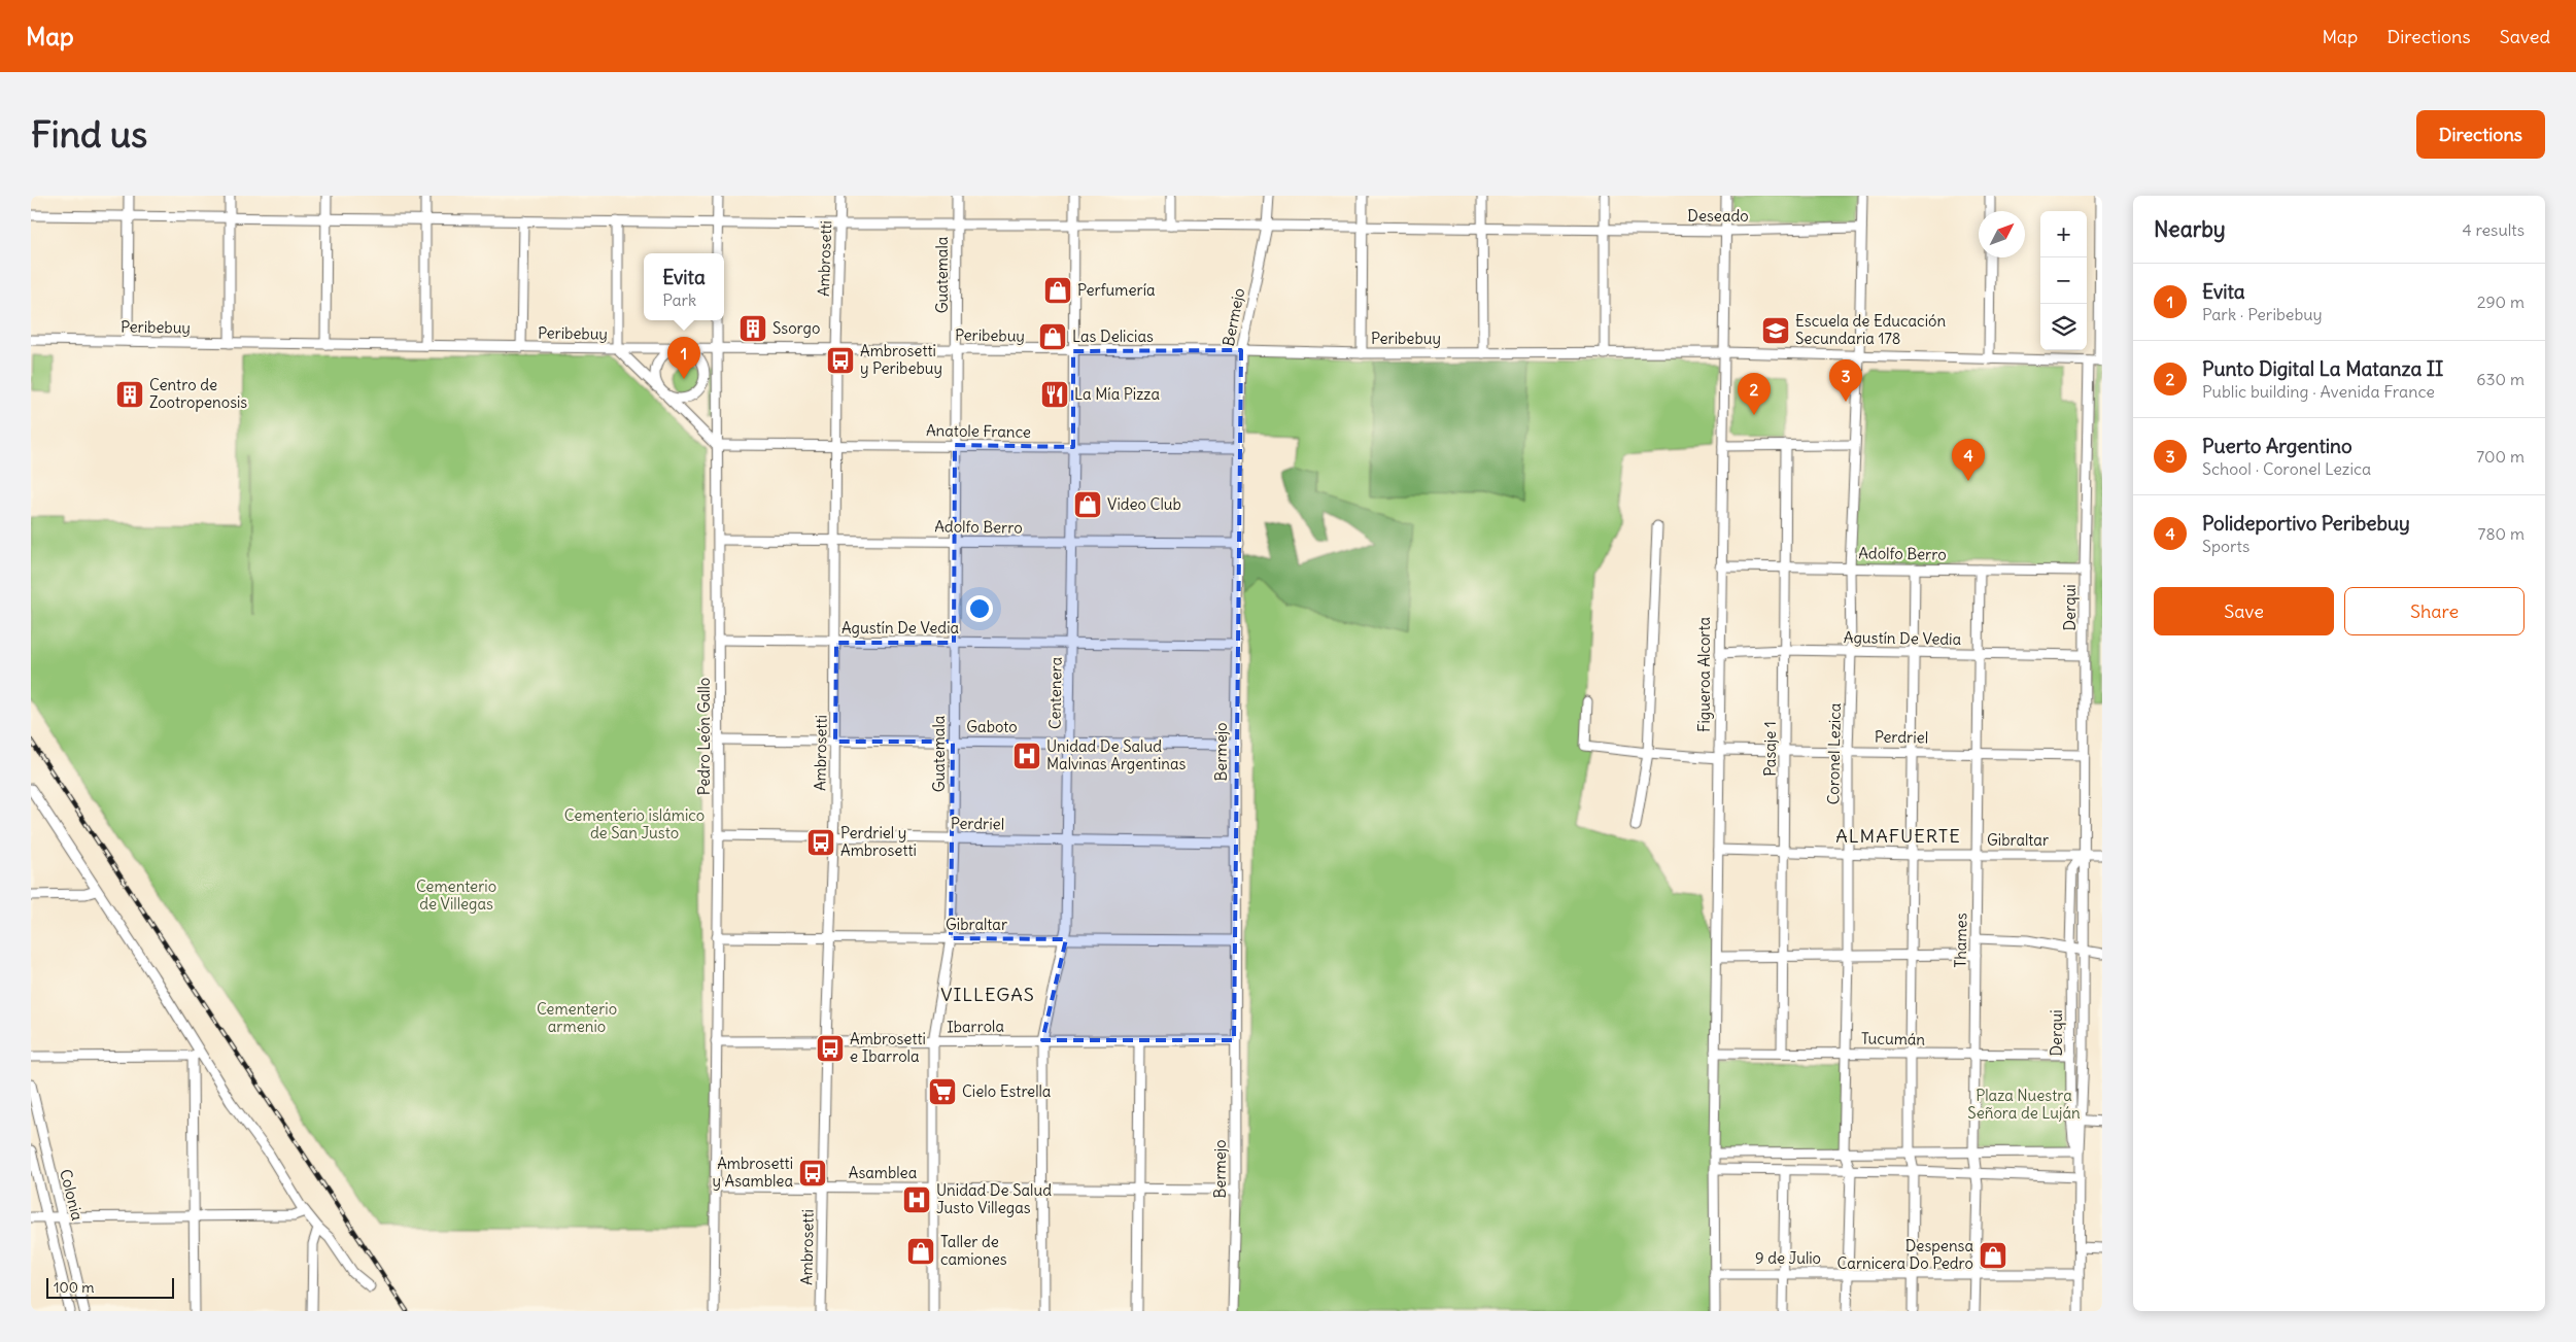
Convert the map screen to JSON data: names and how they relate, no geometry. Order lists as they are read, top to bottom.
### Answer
{
  "streets": {
    "street": [
      "Deseado",
      "Ambrosetti",
      "Guatemala",
      "Bermejo",
      "Peribebuy",
      "Anatole France",
      "Adolfo Berro",
      "Derqui",
      "Agustín De Vedia",
      "Figueroa Alcorta",
      "Centenera",
      "Gaboto",
      "Pedro León Gallo",
      "Perdriel",
      "Pasaje 1",
      "Coronel Lezica",
      "Gibraltar",
      "Thames",
      "Ibarrola",
      "Tucumán",
      "Asamblea",
      "Colonia",
      "9 de Julio"
    ]
  },
  "crossings": [
    ["Deseado", "Ambrosetti"],
    ["Deseado", "Guatemala"],
    ["Deseado", "Bermejo"],
    ["Deseado", "Figueroa Alcorta"],
    ["Deseado", "Centenera"],
    ["Deseado", "Coronel Lezica"],
    ["Ambrosetti", "Peribebuy"],
    ["Ambrosetti", "Anatole France"],
    ["Ambrosetti", "Adolfo Berro"],
    ["Ambrosetti", "Agustín De Vedia"],
    ["Ambrosetti", "Gaboto"],
    ["Ambrosetti", "Perdriel"],
    ["Ambrosetti", "Gibraltar"],
    ["Ambrosetti", "Ibarrola"],
    ["Ambrosetti", "Asamblea"],
    ["Guatemala", "Peribebuy"],
    ["Guatemala", "Anatole France"],
    ["Guatemala", "Adolfo Berro"],
    ["Guatemala", "Agustín De Vedia"],
    ["Guatemala", "Gaboto"],
    ["Guatemala", "Perdriel"],
    ["Guatemala", "Gibraltar"],
    ["Guatemala", "Ibarrola"],
    ["Guatemala", "Asamblea"],
    ["Bermejo", "Peribebuy"],
    ["Bermejo", "Anatole France"],
    ["Bermejo", "Adolfo Berro"],
    ["Bermejo", "Agustín De Vedia"],
    ["Bermejo", "Gaboto"],
    ["Bermejo", "Perdriel"],
    ["Bermejo", "Gibraltar"],
    ["Bermejo", "Ibarrola"],
    ["Bermejo", "Asamblea"],
    ["Peribebuy", "Derqui"],
    ["Peribebuy", "Figueroa Alcorta"],
    ["Peribebuy", "Centenera"],
    ["Peribebuy", "Pedro León Gallo"],
    ["Peribebuy", "Coronel Lezica"],
    ["Anatole France", "Centenera"],
    ["Anatole France", "Pedro León Gallo"],
    ["Adolfo Berro", "Derqui"],
    ["Adolfo Berro", "Figueroa Alcorta"],
    ["Adolfo Berro", "Centenera"],
    ["Adolfo Berro", "Pedro León Gallo"],
    ["Adolfo Berro", "Pasaje 1"],
    ["Adolfo Berro", "Coronel Lezica"],
    ["Adolfo Berro", "Thames"],
    ["Derqui", "Agustín De Vedia"],
    ["Derqui", "Perdriel"],
    ["Derqui", "Gibraltar"],
    ["Derqui", "Tucumán"],
    ["Derqui", "9 de Julio"],
    ["Agustín De Vedia", "Figueroa Alcorta"],
    ["Agustín De Vedia", "Centenera"],
    ["Agustín De Vedia", "Pedro León Gallo"],
    ["Agustín De Vedia", "Pasaje 1"],
    ["Agustín De Vedia", "Coronel Lezica"],
    ["Agustín De Vedia", "Thames"],
    ["Figueroa Alcorta", "Perdriel"],
    ["Figueroa Alcorta", "Gibraltar"],
    ["Figueroa Alcorta", "Tucumán"],
    ["Figueroa Alcorta", "9 de Julio"],
    ["Centenera", "Gaboto"],
    ["Centenera", "Perdriel"],
    ["Centenera", "Gibraltar"],
    ["Centenera", "Ibarrola"],
    ["Centenera", "Asamblea"],
    ["Gaboto", "Pedro León Gallo"],
    ["Pedro León Gallo", "Perdriel"],
    ["Pedro León Gallo", "Gibraltar"],
    ["Pedro León Gallo", "Ibarrola"],
    ["Pedro León Gallo", "Asamblea"],
    ["Perdriel", "Pasaje 1"],
    ["Perdriel", "Coronel Lezica"],
    ["Perdriel", "Thames"],
    ["Pasaje 1", "Gibraltar"],
    ["Pasaje 1", "Tucumán"],
    ["Coronel Lezica", "Gibraltar"],
    ["Coronel Lezica", "Tucumán"],
    ["Coronel Lezica", "9 de Julio"],
    ["Gibraltar", "Thames"],
    ["Thames", "Tucumán"],
    ["Thames", "9 de Julio"]
  ],
  "districts": ["ALMAFUERTE", "VILLEGAS"],
  "parks": [
    "Cementerio islámico de San Justo",
    "Cementerio de Villegas",
    "Cementerio armenio",
    "Plaza Nuestra Señora de Luján"
  ],
  "places": {
    "shop": [
      "Perfumería",
      "Las Delicias",
      "Video Club",
      "Taller de camiones",
      "Despensa Carnicera Do Pedro"
    ],
    "building": ["Ssorgo", "Centro de Zootropenosis"],
    "school or university": ["Escuela de Educación Secundaria 178"],
    "bus stop": [
      "Ambrosetti y Peribebuy",
      "Perdriel y Ambrosetti",
      "Ambrosetti e Ibarrola",
      "Ambrosetti y Asamblea"
    ],
    "restaurant": ["La Mía Pizza"],
    "hospital": ["Unidad De Salud Malvinas Argentinas", "Unidad De Salud Justo Villegas"],
    "supermarket": ["Cielo Estrella"]
  },
  "scale_bar": "100 m",
  "north": "top right",
  "page": {
    "header": "Map",
    "nav": ["Map", "Directions", "Saved"],
    "buttons": [
      "Directions",
      ["Save", "Share"]
    ],
    "title": "Find us",
    "heading": ["Nearby", "4 results"],
    "map_buttons": ["+", "−"],
    "popup": ["Evita", "Park"],
    "list": [
      {
        "mark": "1",
        "name": "Evita",
        "note": "Park · Peribebuy",
        "value": "290 m"
      },
      {
        "mark": "2",
        "name": "Punto Digital La Matanza II",
        "note": "Public building · Avenida France",
        "value": "630 m"
      },
      {
        "mark": "3",
        "name": "Puerto Argentino",
        "note": "School · Coronel Lezica",
        "value": "700 m"
      },
      {
        "mark": "4",
        "name": "Polideportivo Peribebuy",
        "note": "Sports",
        "value": "780 m"
      }
    ],
    "pins": [
      "1",
      "3",
      "2",
      "4"
    ],
    "scale": "100 m"
  }
}
